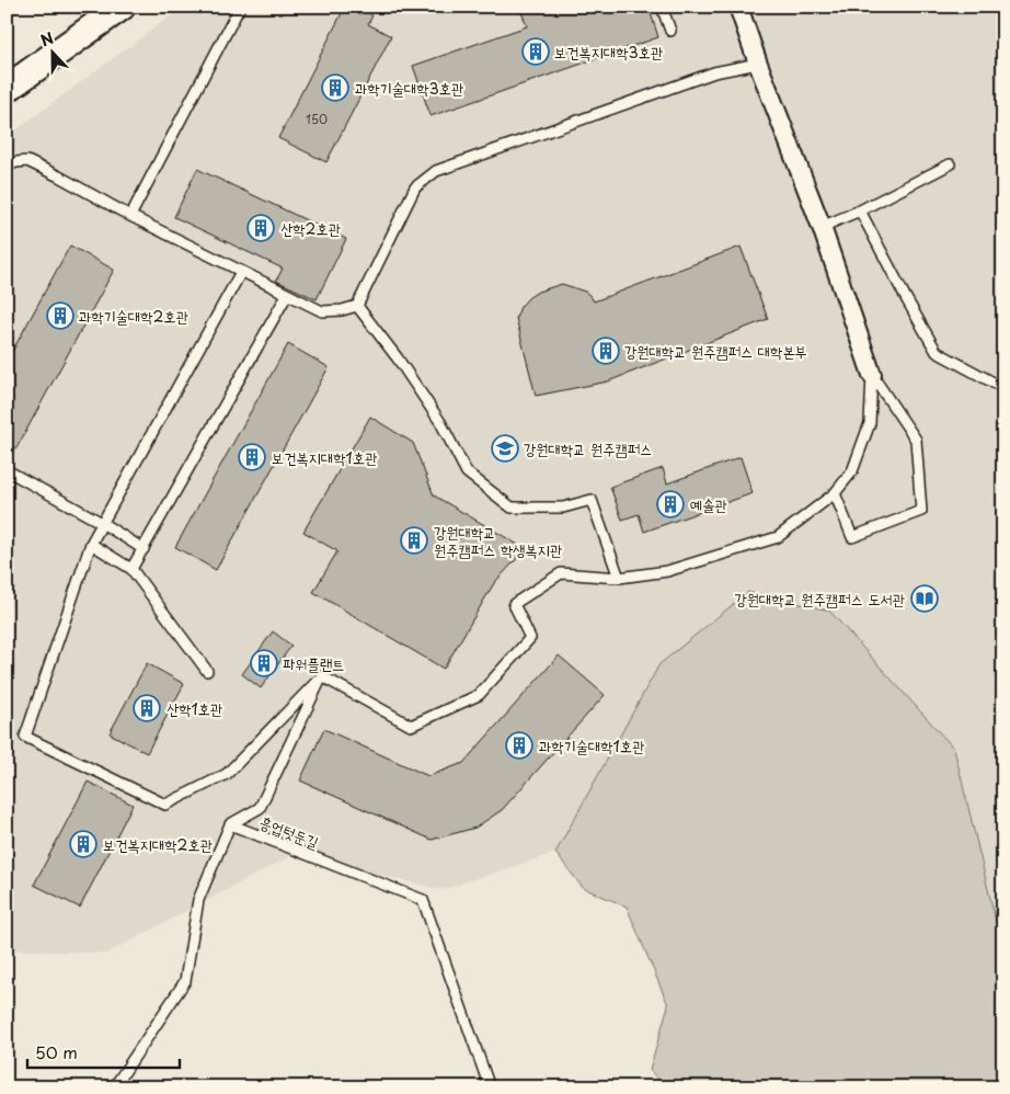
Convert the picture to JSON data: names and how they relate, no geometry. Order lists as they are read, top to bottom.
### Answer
{
  "streets": {
    "lane": ["흥업텃둔길"]
  },
  "places": {
    "building": [
      "보건복지대학3호관",
      "과학기술대학3호관",
      "산학2호관",
      "과학기술대학2호관",
      "강원대학교 원주캠퍼스 대학본부",
      "보건복지대학1호관",
      "예솔관",
      "강원대학교 원주캠퍼스 학생복지관",
      "파워플랜트",
      "산학1호관",
      "과학기술대학1호관",
      "보건복지대학2호관"
    ],
    "school or university": ["강원대학교 원주캠퍼스"],
    "library": ["강원대학교 원주캠퍼스 도서관"]
  },
  "house_numbers": ["150"],
  "scale_bar": "50 m",
  "north": "top"
}
